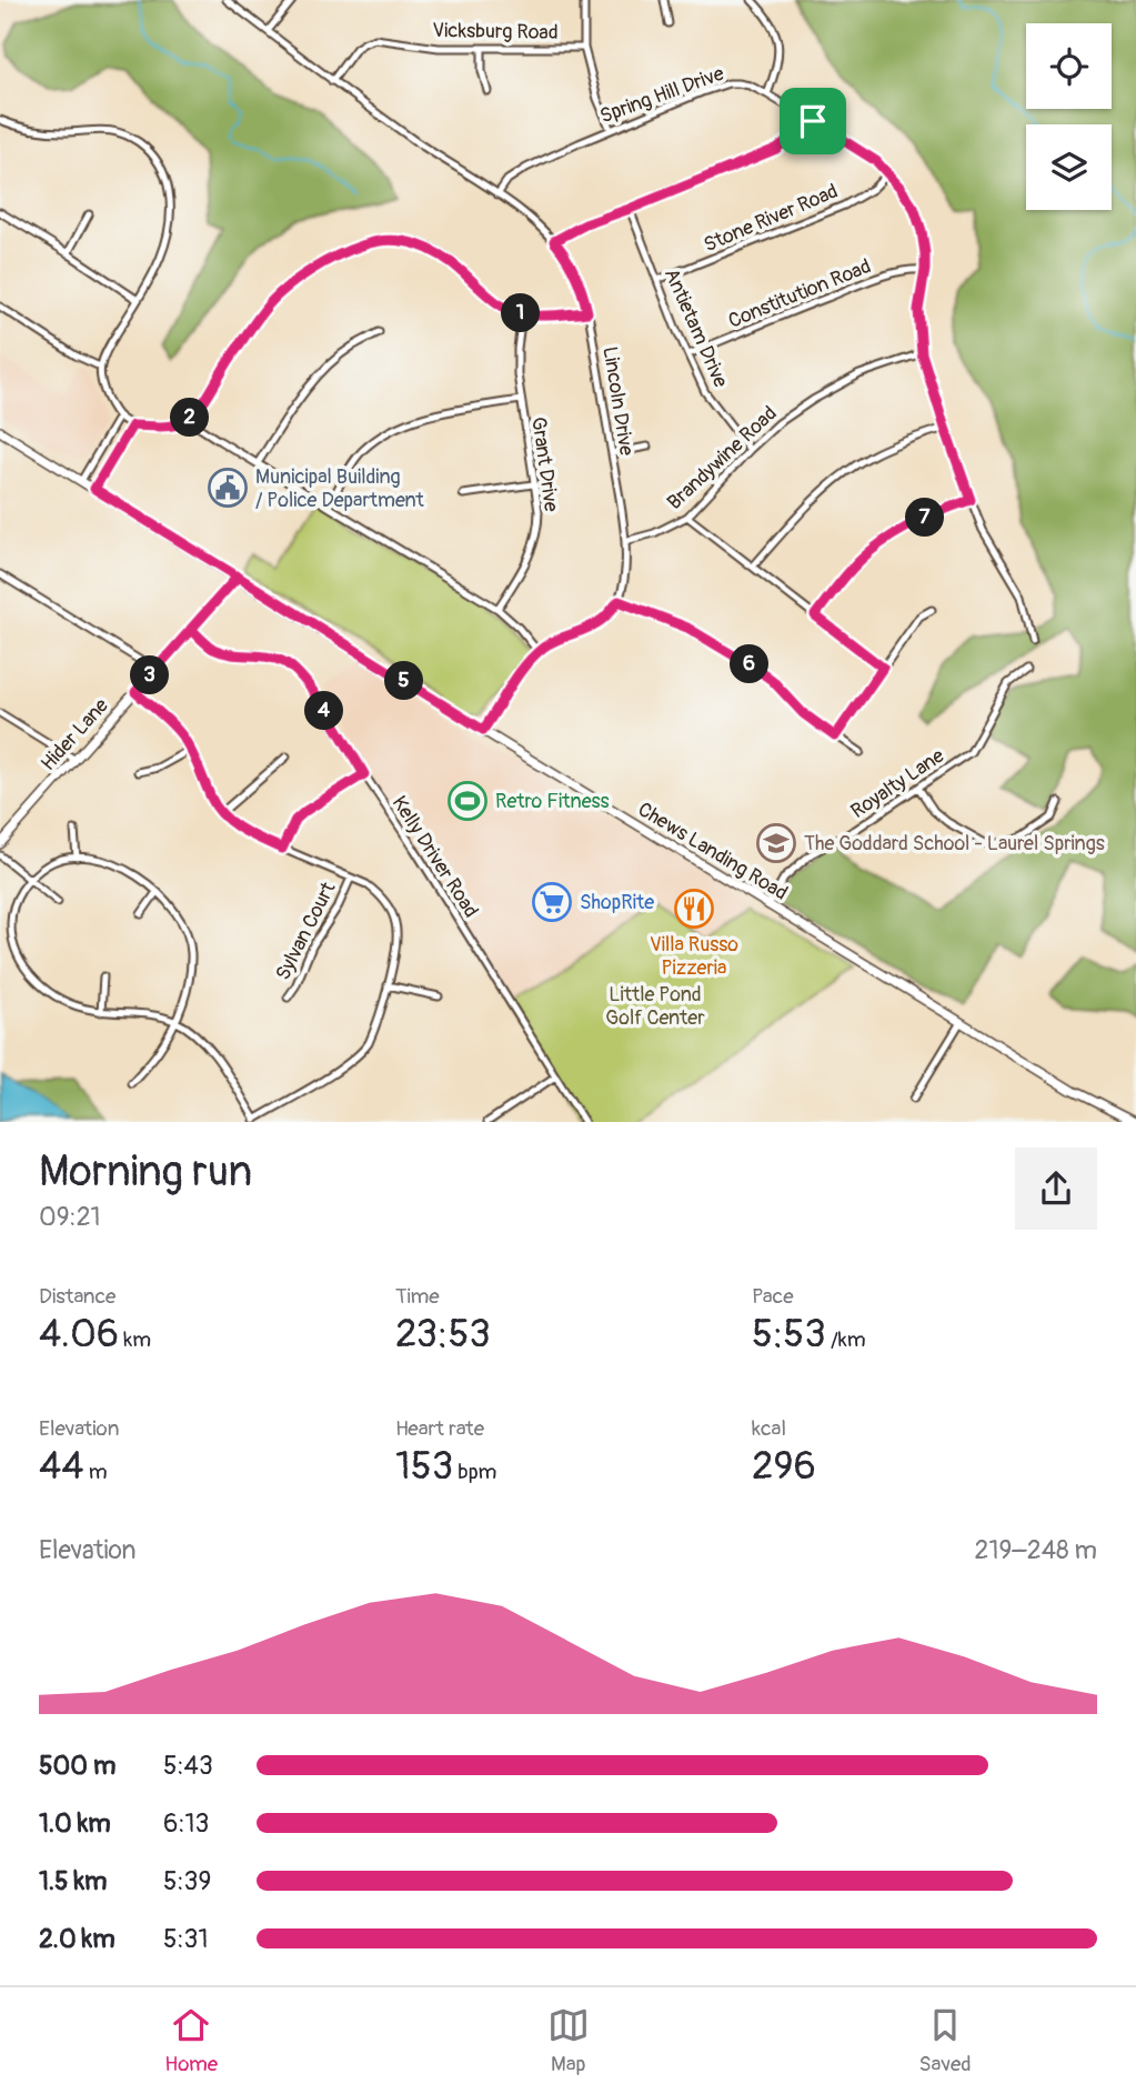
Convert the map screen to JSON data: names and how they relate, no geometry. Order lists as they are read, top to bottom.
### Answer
{
  "streets": {
    "main road": ["Hider Lane", "Chews Landing Road"],
    "street": [
      "Vicksburg Road",
      "Spring Hill Drive",
      "Stone River Road",
      "Constitution Road",
      "Antietam Drive",
      "Lincoln Drive",
      "Brandywine Road",
      "Grant Drive",
      "Royalty Lane",
      "Kelly Driver Road",
      "Sylvan Court"
    ]
  },
  "crossings": [
    ["Vicksburg Road", "Lincoln Drive"],
    ["Spring Hill Drive", "Stone River Road"],
    ["Spring Hill Drive", "Constitution Road"],
    ["Spring Hill Drive", "Lincoln Drive"],
    ["Spring Hill Drive", "Brandywine Road"],
    ["Stone River Road", "Antietam Drive"],
    ["Constitution Road", "Antietam Drive"],
    ["Antietam Drive", "Brandywine Road"],
    ["Lincoln Drive", "Brandywine Road"],
    ["Hider Lane", "Chews Landing Road"],
    ["Hider Lane", "Kelly Driver Road"],
    ["Royalty Lane", "Chews Landing Road"]
  ],
  "parks": ["Little Pond Golf Center"],
  "places": {
    "public building": ["Municipal Building / Police Department"],
    "sports": ["Retro Fitness"],
    "school or university": ["The Goddard School - Laurel Springs"],
    "supermarket": ["ShopRite"],
    "restaurant": ["Villa Russo Pizzeria"]
  },
  "page": {
    "pins": [
      "1",
      "2",
      "7",
      "6",
      "3",
      "5",
      "4"
    ],
    "heading": ["Morning run", "09:21"],
    "stats": [
      ["Distance", "4.06 km"],
      ["Time", "23:53"],
      ["Pace", "5:53 /km"],
      ["Elevation", "44 m"],
      ["Heart rate", "153 bpm"],
      ["kcal", "296"]
    ],
    "chart": ["Elevation", "219–248 m"],
    "list": [
      {
        "name": "500 m",
        "note": "5:43"
      },
      {
        "name": "1.0 km",
        "note": "6:13"
      },
      {
        "name": "1.5 km",
        "note": "5:39"
      },
      {
        "name": "2.0 km",
        "note": "5:31"
      }
    ],
    "tabs": ["Home", "Map", "Saved"]
  }
}
